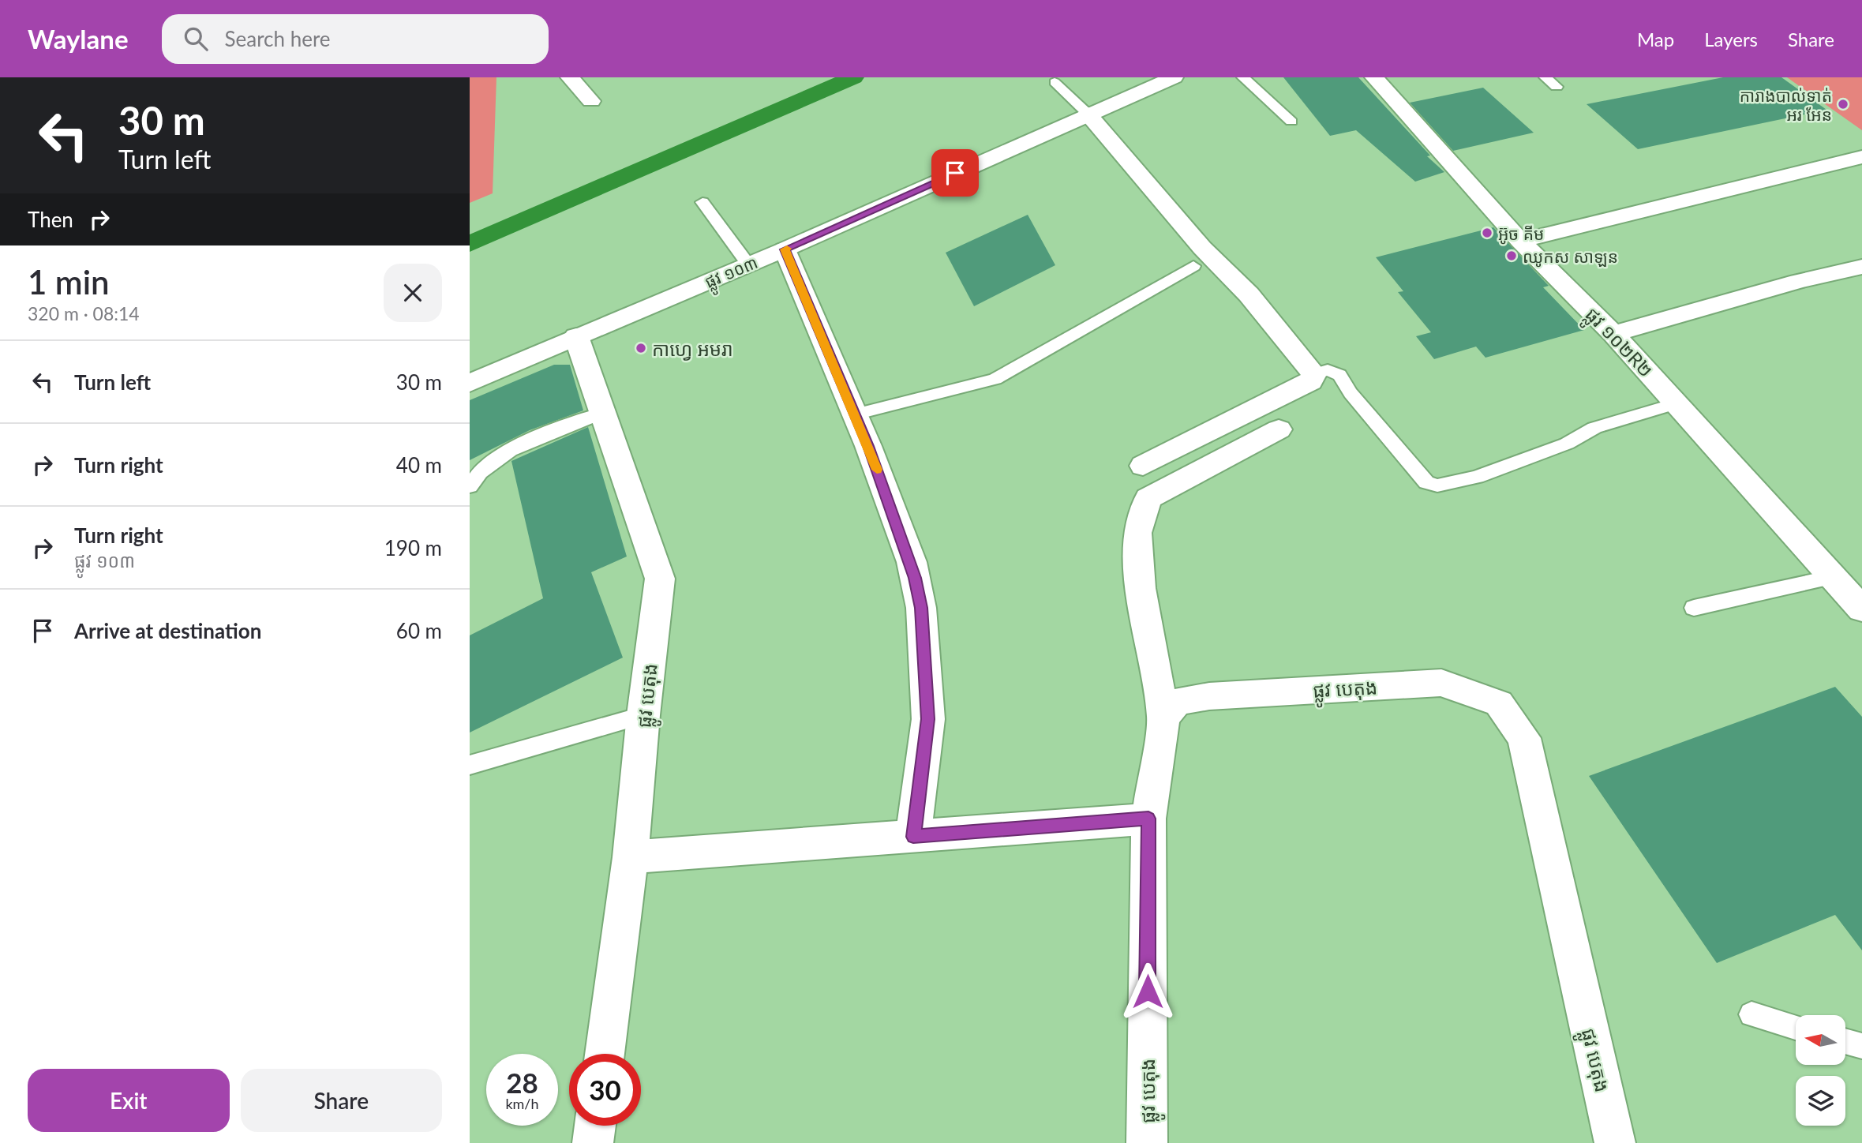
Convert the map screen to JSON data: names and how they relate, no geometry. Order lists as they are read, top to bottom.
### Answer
{
  "streets": {
    "street": ["ផ្លូវ ១០៣", "ផ្លូវ ១០២R២", "ផ្លូវ បេតុង"]
  },
  "crossings": [
    ["ផ្លូវ ១០៣", "ផ្លូវ បេតុង"]
  ],
  "places": [
    "ការាងបាល់ទាត់ អរ អែន",
    "អ៊ូច គីម",
    "ឈូកស សាឡន",
    "កាហ្វេ អមរា"
  ],
  "north": "left",
  "page": {
    "header": "Waylane",
    "search": "Search here",
    "nav": ["Map", "Layers", "Share"],
    "turn": ["30 m", "Turn left"],
    "then": "Then",
    "heading": ["1 min", "320 m · 08:14"],
    "list": [
      {
        "name": "Turn left",
        "value": "30 m"
      },
      {
        "name": "Turn right",
        "value": "40 m"
      },
      {
        "name": "Turn right",
        "note": "ផ្លូវ ១០៣",
        "value": "190 m"
      },
      {
        "name": "Arrive at destination",
        "value": "60 m"
      }
    ],
    "speed": "28 km/h",
    "limit": "30",
    "buttons": ["Exit", "Share"]
  }
}
